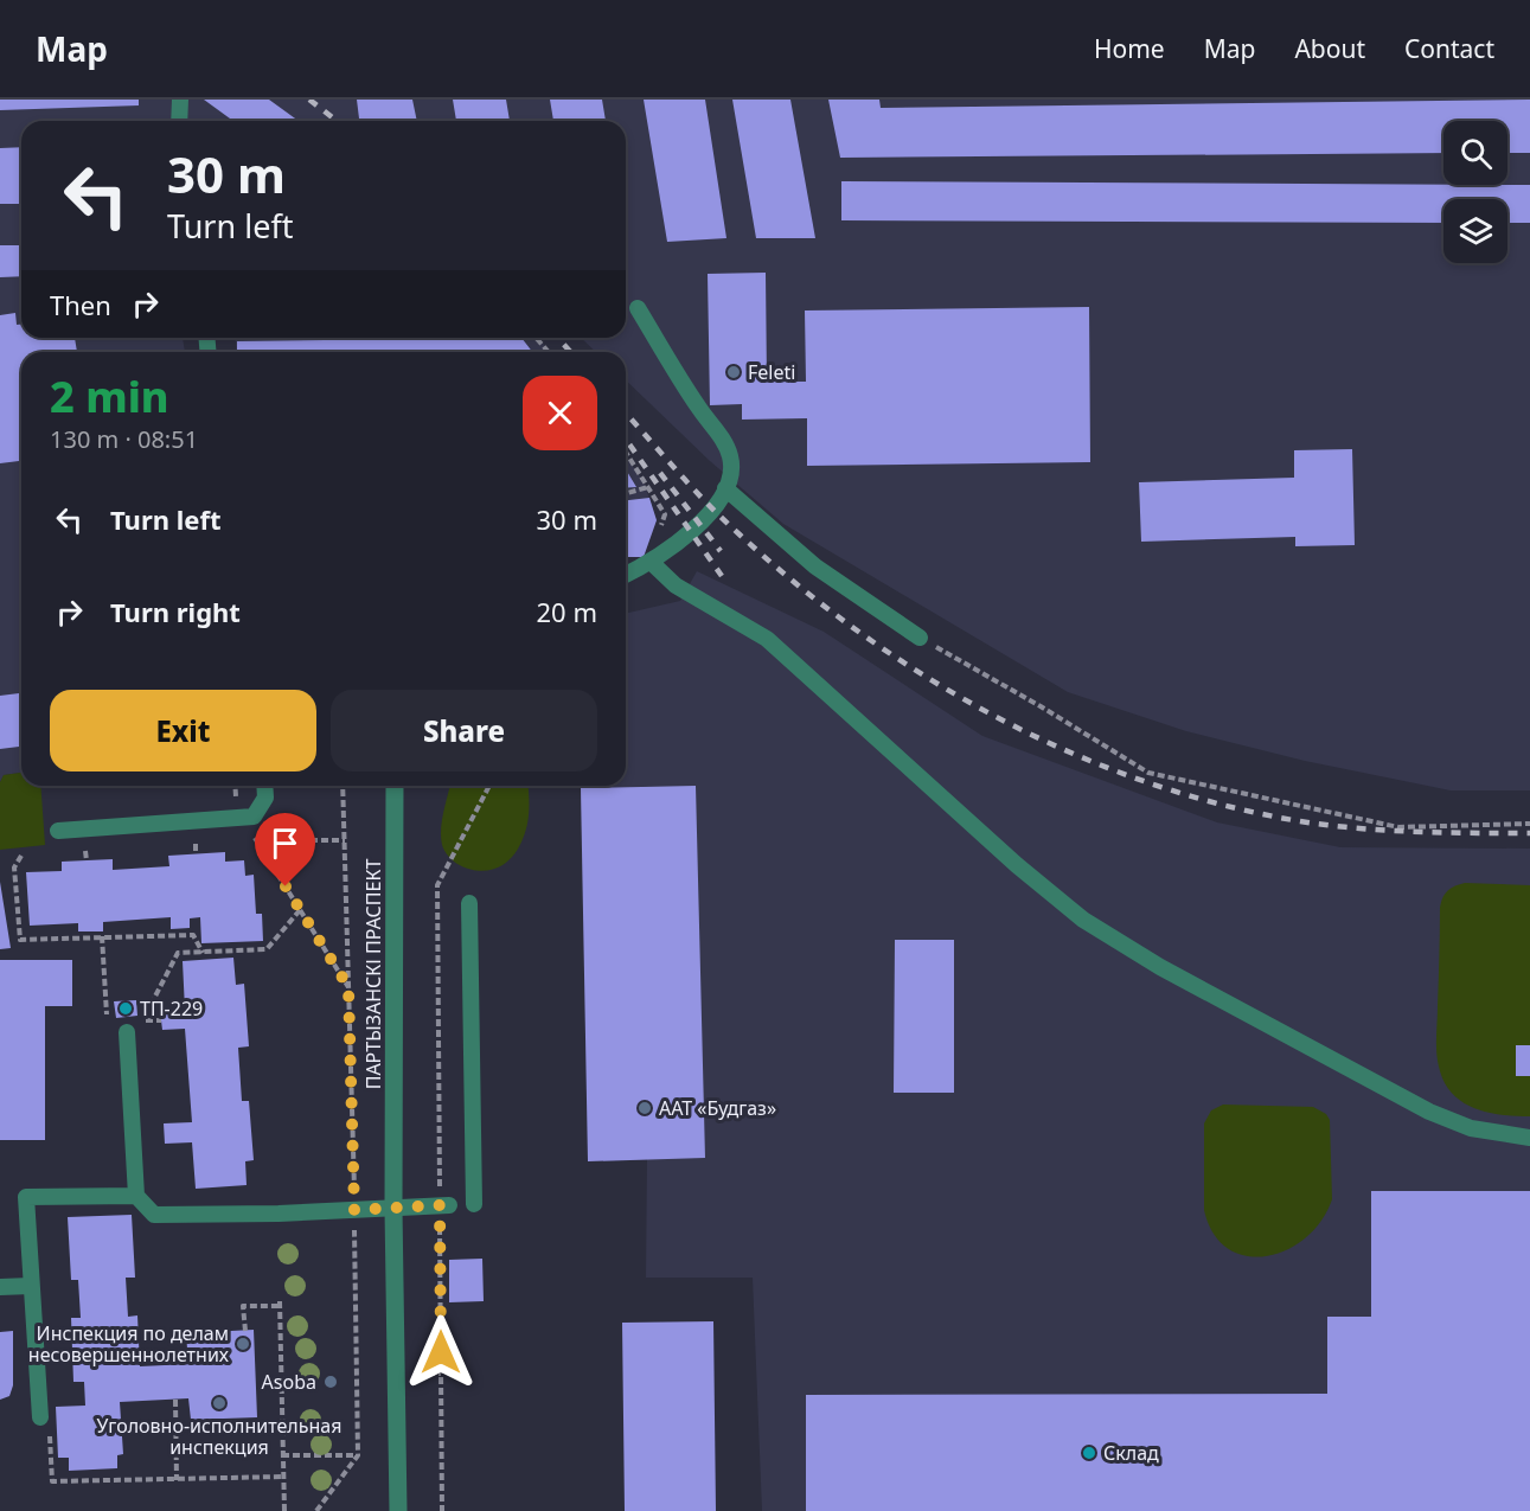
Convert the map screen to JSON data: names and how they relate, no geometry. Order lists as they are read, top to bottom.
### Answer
{
  "streets": {
    "street": ["ПАРТЫЗАНСКІ ПРАСПЕКТ"]
  },
  "places": [
    "Feleti",
    "ТП-229",
    "ААТ «Будгаз»",
    "Инспекция по делам несовершеннолетних",
    "Asoba",
    "Уголовно-исполнительная инспекция",
    "Склад"
  ],
  "page": {
    "header": "Map",
    "nav": [
      "Home",
      "Map",
      "About",
      "Contact"
    ],
    "turn": ["30 m", "Turn left"],
    "then": "Then",
    "heading": ["2 min", "130 m · 08:51"],
    "list": [
      {
        "name": "Turn left",
        "value": "30 m"
      },
      {
        "name": "Turn right",
        "value": "20 m"
      }
    ],
    "buttons": ["Exit", "Share"]
  }
}
